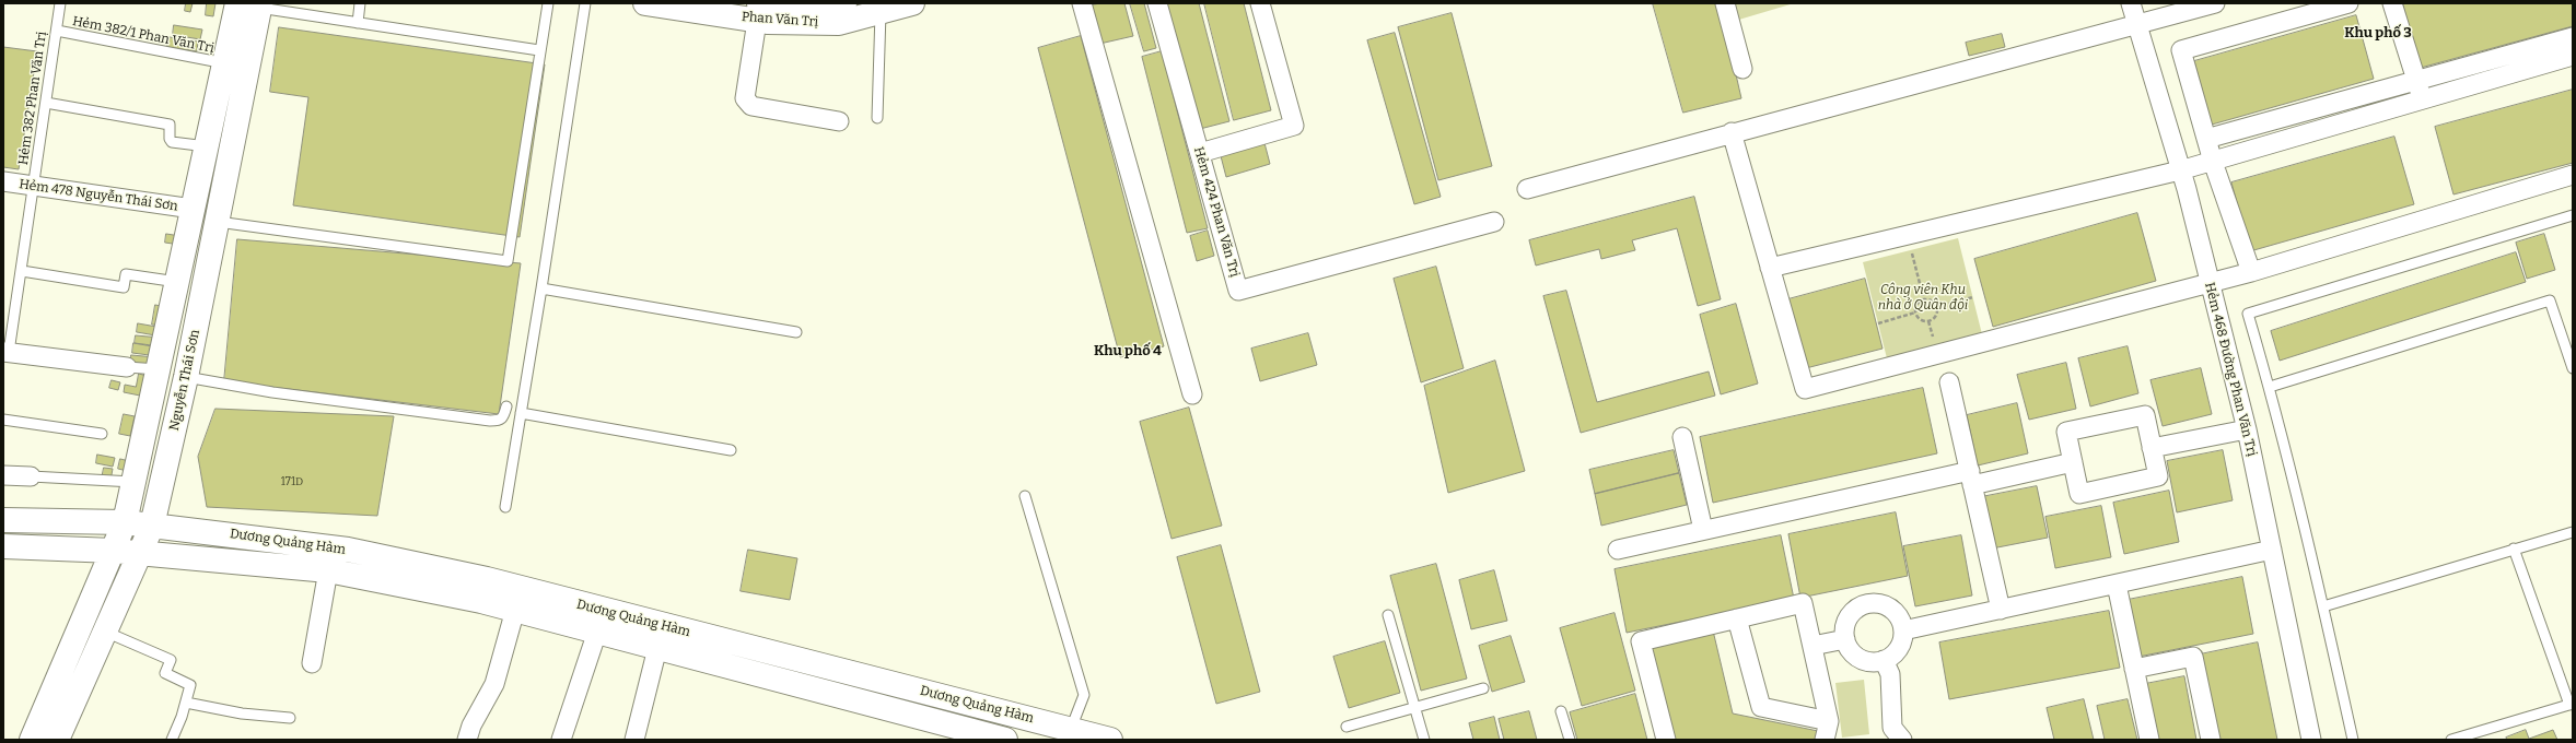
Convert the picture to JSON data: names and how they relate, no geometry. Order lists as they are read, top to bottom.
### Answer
{
  "streets": {
    "street": [
      "Phan Văn Trị",
      "Hẻm 478 Nguyễn Thái Sơn",
      "Hẻm 424 Phan Văn Trị",
      "Hẻm 468 Đường Phan Văn Trị",
      "Nguyễn Thái Sơn",
      "Dương Quảng Hàm"
    ],
    "lane": ["Hẻm 382/1 Phan Văn Trị", "Hẻm 382 Phan Văn Trị"]
  },
  "crossings": [
    ["Hẻm 382/1 Phan Văn Trị", "Hẻm 382 Phan Văn Trị"],
    ["Hẻm 382/1 Phan Văn Trị", "Nguyễn Thái Sơn"],
    ["Hẻm 382 Phan Văn Trị", "Hẻm 478 Nguyễn Thái Sơn"],
    ["Hẻm 478 Nguyễn Thái Sơn", "Nguyễn Thái Sơn"],
    ["Nguyễn Thái Sơn", "Dương Quảng Hàm"]
  ],
  "districts": ["Khu phố 3", "Khu phố 4"],
  "parks": ["Công viên Khu nhà ở Quân đội"],
  "house_numbers": ["171D"]
}
